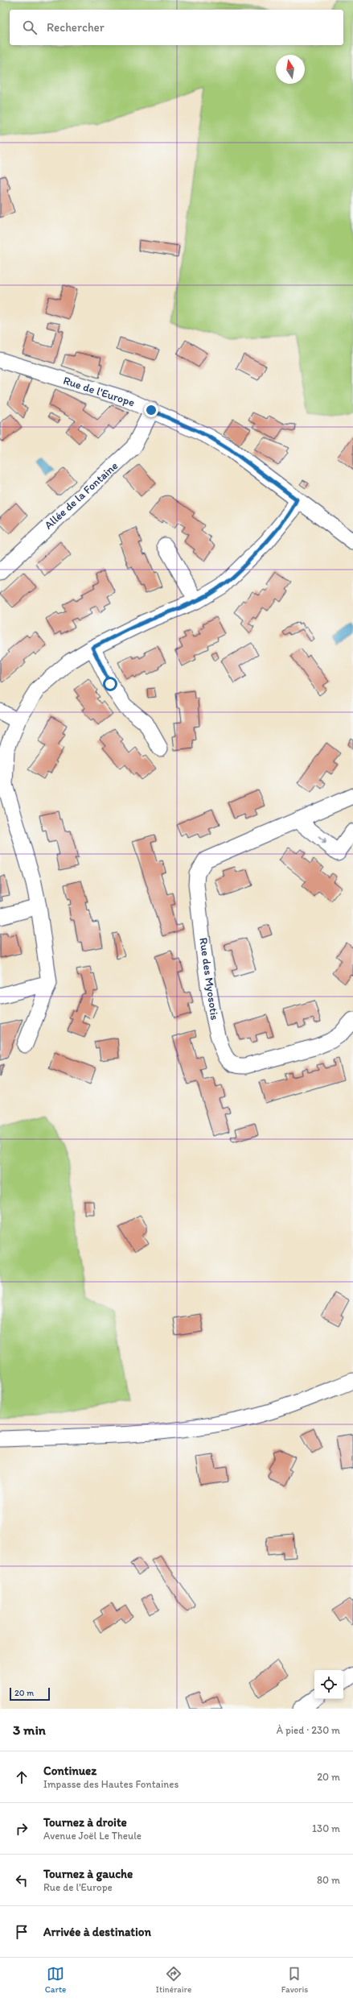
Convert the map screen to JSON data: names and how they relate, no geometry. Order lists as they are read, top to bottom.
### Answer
{
  "streets": {
    "street": ["Rue de l'Europe", "Allée de la Fontaine", "Rue des Myosotis"]
  },
  "crossings": [
    ["Rue de l'Europe", "Allée de la Fontaine"]
  ],
  "scale_bar": "20 m",
  "north": "top",
  "page": {
    "search": "Rechercher",
    "scale": "20 m",
    "heading": ["3 min", "À pied · 230 m"],
    "list": [
      ["Continuez", "Impasse des Hautes Fontaines", "20 m"],
      ["Tournez à droite", "Avenue Joël Le Theule", "130 m"],
      ["Tournez à gauche", "Rue de l'Europe", "80 m"],
      "Arrivée à destination"
    ],
    "nav": ["Carte", "Itinéraire", "Favoris"]
  }
}
